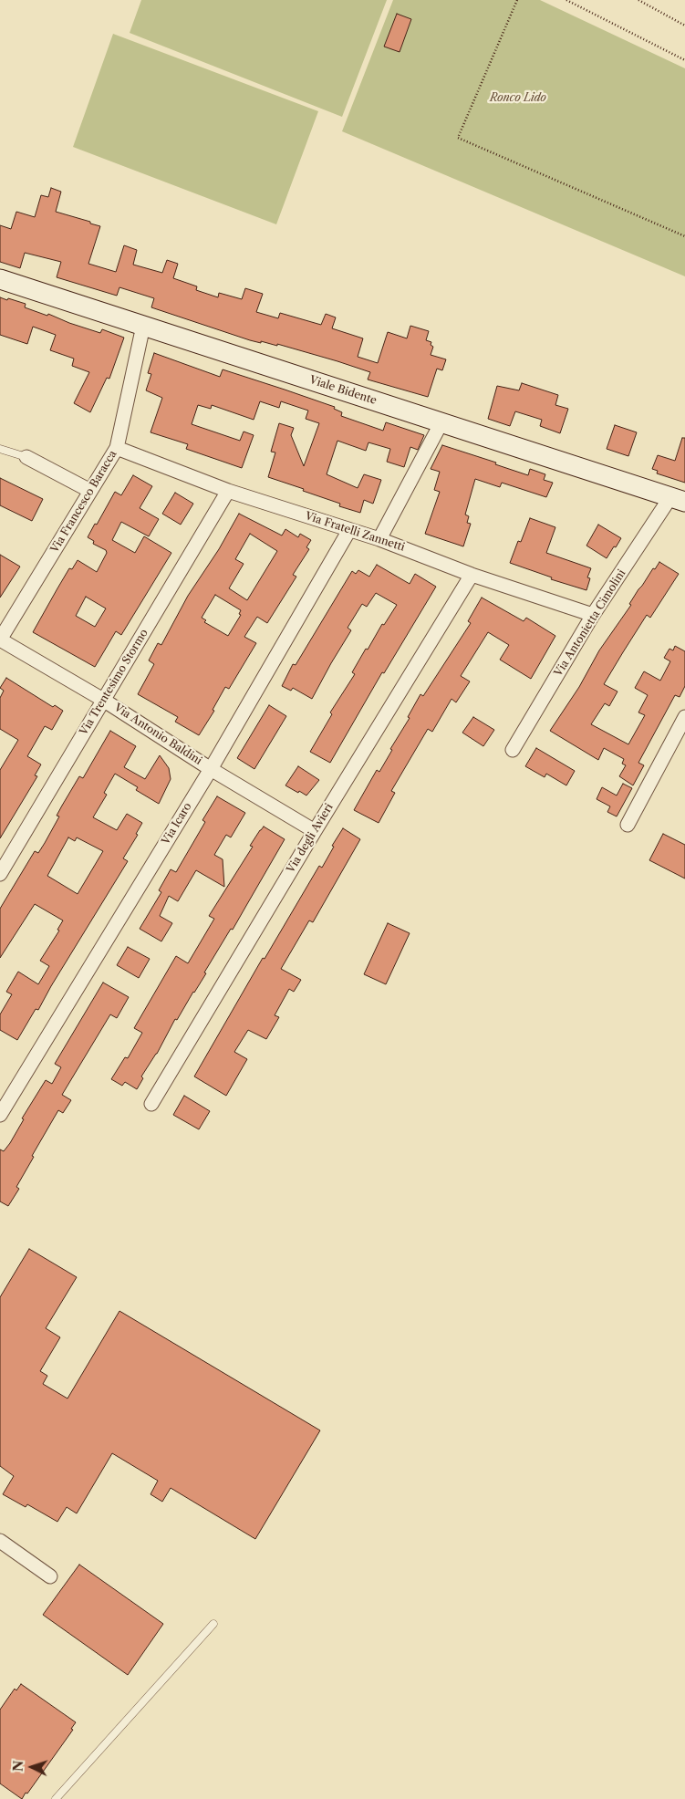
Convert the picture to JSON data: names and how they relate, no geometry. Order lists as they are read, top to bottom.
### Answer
{
  "streets": {
    "street": [
      "Viale Bidente",
      "Via Francesco Baracca",
      "Via Fratelli Zannetti",
      "Via Antonietta Cimolini",
      "Via Trentesimo Stormo",
      "Via Antonio Baldini",
      "Via Icaro",
      "Via degli Avieri"
    ]
  },
  "crossings": [
    ["Viale Bidente", "Via Francesco Baracca"],
    ["Viale Bidente", "Via Antonietta Cimolini"],
    ["Via Francesco Baracca", "Via Fratelli Zannetti"],
    ["Via Francesco Baracca", "Via Antonio Baldini"],
    ["Via Fratelli Zannetti", "Via Antonietta Cimolini"],
    ["Via Fratelli Zannetti", "Via Trentesimo Stormo"],
    ["Via Fratelli Zannetti", "Via Icaro"],
    ["Via Fratelli Zannetti", "Via degli Avieri"],
    ["Via Trentesimo Stormo", "Via Antonio Baldini"],
    ["Via Antonio Baldini", "Via Icaro"],
    ["Via Antonio Baldini", "Via degli Avieri"]
  ],
  "parks": ["Ronco Lido"],
  "north": "left"
}
